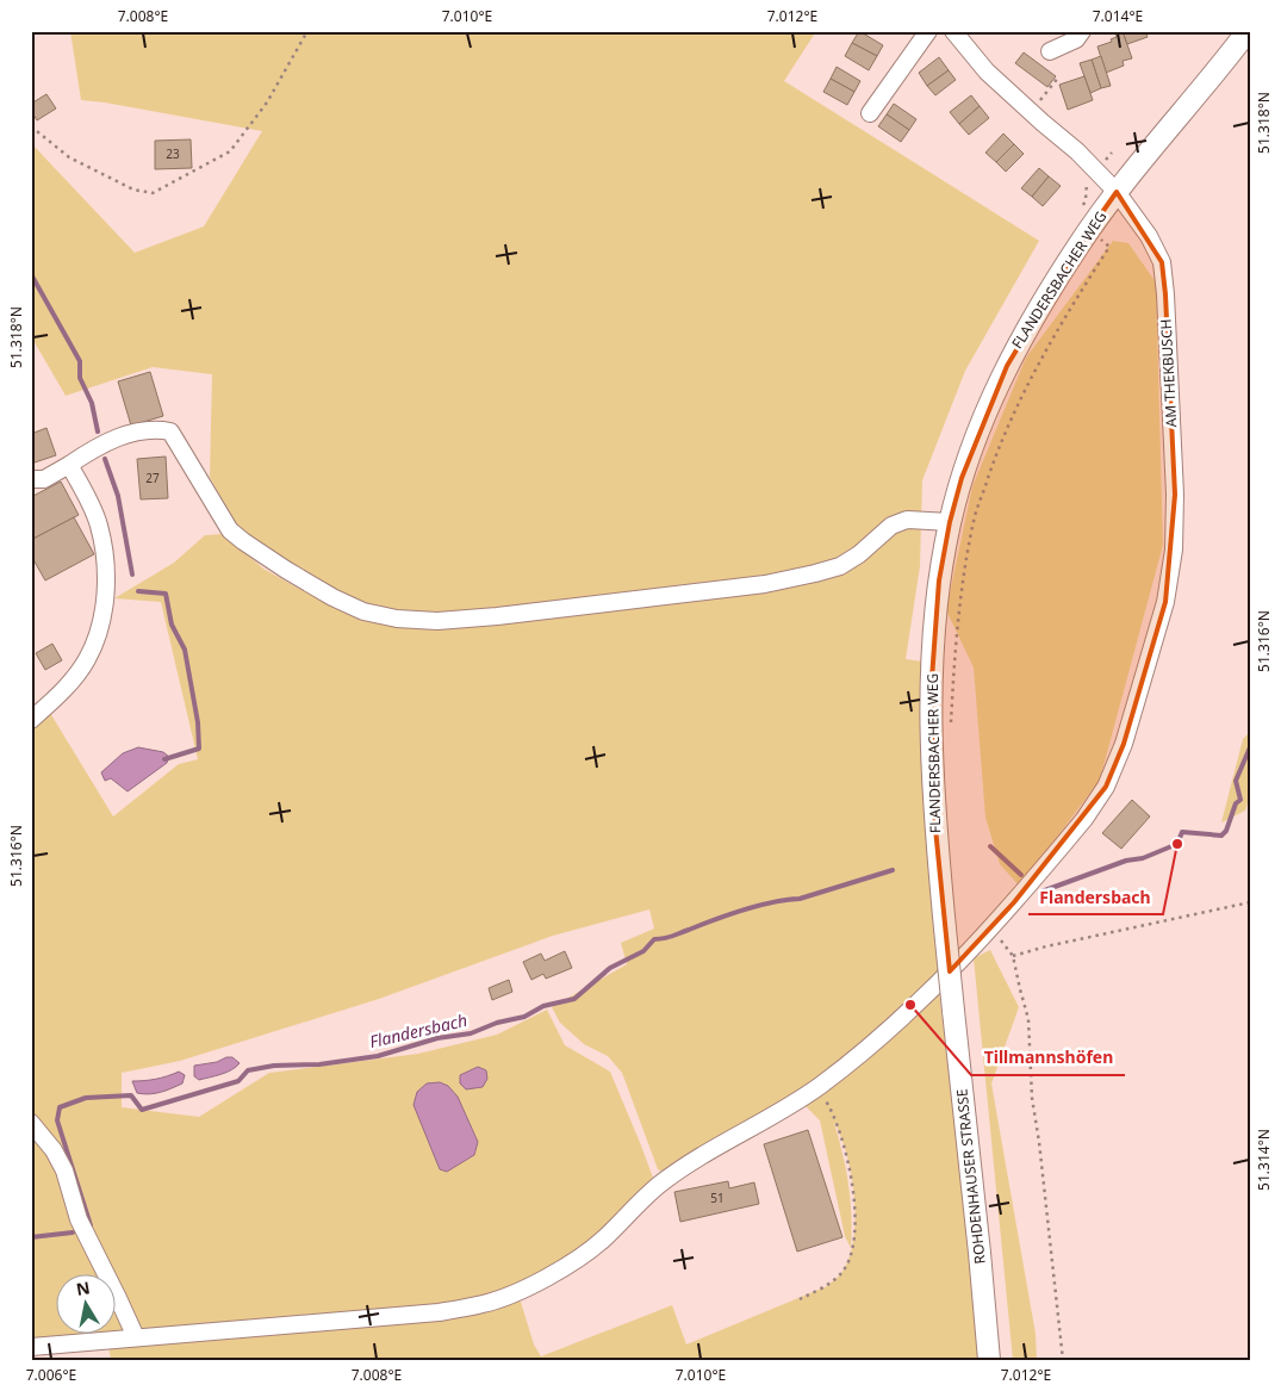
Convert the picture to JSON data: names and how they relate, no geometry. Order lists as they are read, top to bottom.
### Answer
{
  "streets": {
    "main road": ["FLANDERSBACHER WEG", "ROHDENHAUSER STRASSE"],
    "street": ["AM THEKBUSCH"]
  },
  "crossings": [
    ["FLANDERSBACHER WEG", "AM THEKBUSCH"],
    ["FLANDERSBACHER WEG", "ROHDENHAUSER STRASSE"]
  ],
  "water": ["Flandersbach"],
  "places": ["Flandersbach", "Tillmannshöfen"],
  "house_numbers": ["23", "27", "51"],
  "north": "top",
  "coordinates": [
    "7.008°E",
    "7.010°E",
    "7.012°E",
    "7.014°E",
    "51.318°N",
    "51.316°N",
    "51.314°N",
    "7.006°E"
  ]
}
